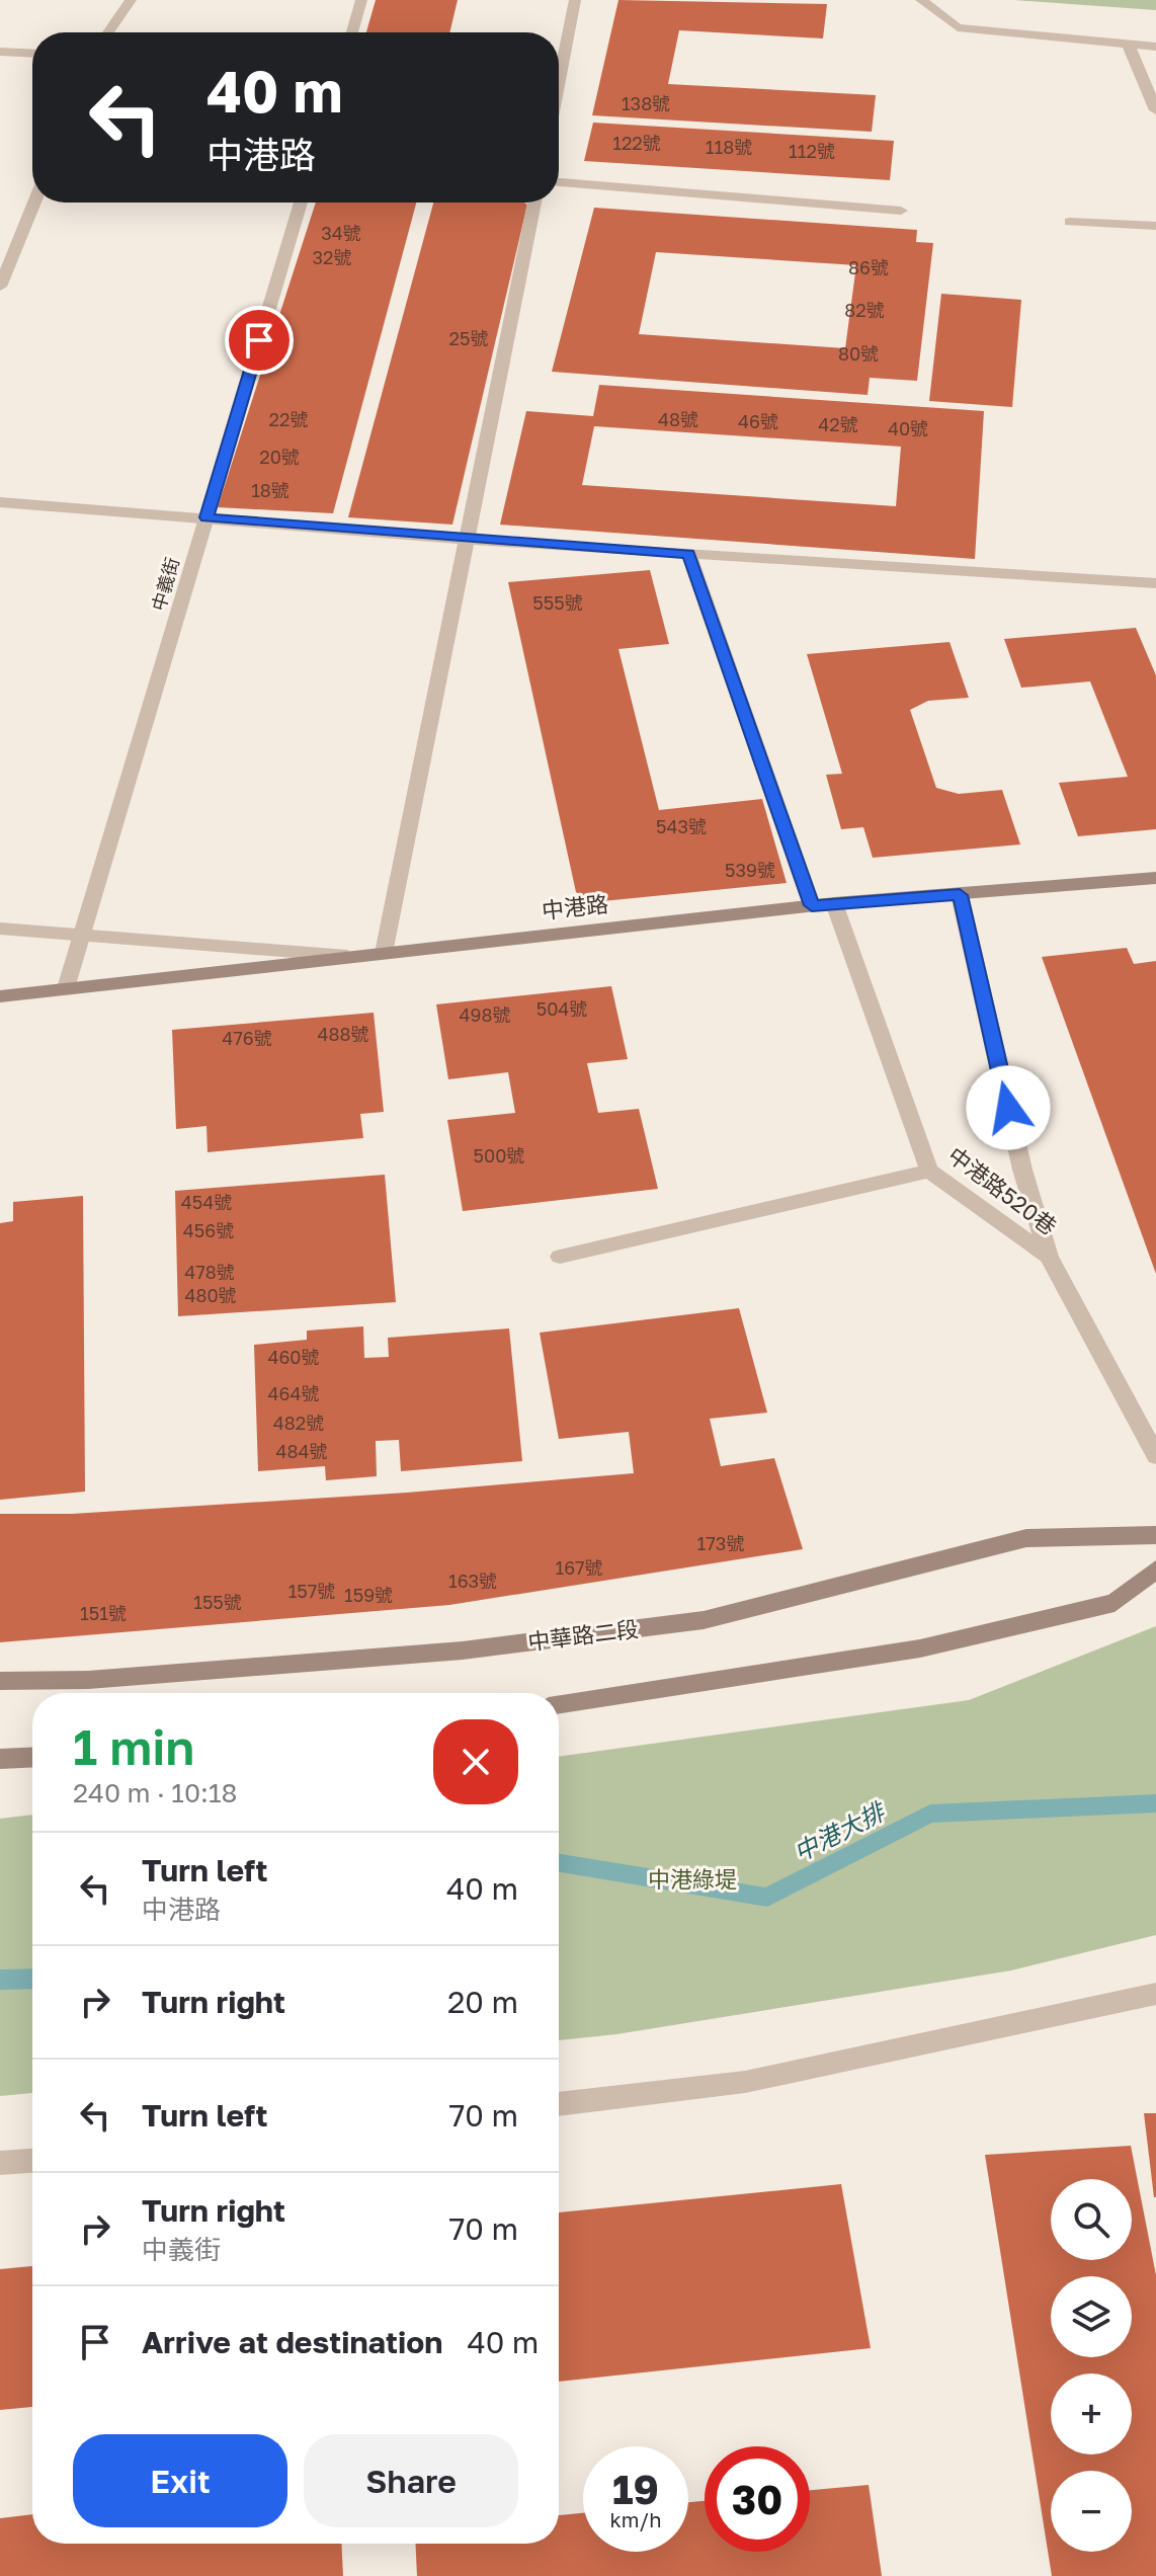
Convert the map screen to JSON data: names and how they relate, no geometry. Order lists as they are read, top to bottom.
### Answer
{
  "streets": {
    "street": [
      "中義街",
      "中港路",
      "中港路520巷",
      "中華路二段"
    ]
  },
  "crossings": [
    ["中義街", "中港路"],
    ["中港路", "中港路520巷"]
  ],
  "water": ["中港大排"],
  "parks": ["中港綠堤"],
  "house_numbers": [
    "138號",
    "122號",
    "118號",
    "112號",
    "34號",
    "32號",
    "86號",
    "82號",
    "25號",
    "80號",
    "22號",
    "48號",
    "46號",
    "42號",
    "40號",
    "20號",
    "18號",
    "555號",
    "543號",
    "539號",
    "504號",
    "498號",
    "488號",
    "476號",
    "500號",
    "454號",
    "456號",
    "478號",
    "480號",
    "460號",
    "464號",
    "482號",
    "484號",
    "173號",
    "167號",
    "163號",
    "157號",
    "159號",
    "155號",
    "151號"
  ],
  "page": {
    "turn": ["40 m", "中港路"],
    "heading": ["1 min", "240 m · 10:18"],
    "list": [
      {
        "name": "Turn left",
        "note": "中港路",
        "value": "40 m"
      },
      {
        "name": "Turn right",
        "value": "20 m"
      },
      {
        "name": "Turn left",
        "value": "70 m"
      },
      {
        "name": "Turn right",
        "note": "中義街",
        "value": "70 m"
      },
      {
        "name": "Arrive at destination",
        "value": "40 m"
      }
    ],
    "map_buttons": ["+", "−"],
    "buttons": ["Exit", "Share"],
    "speed": "19 km/h",
    "limit": "30"
  }
}
